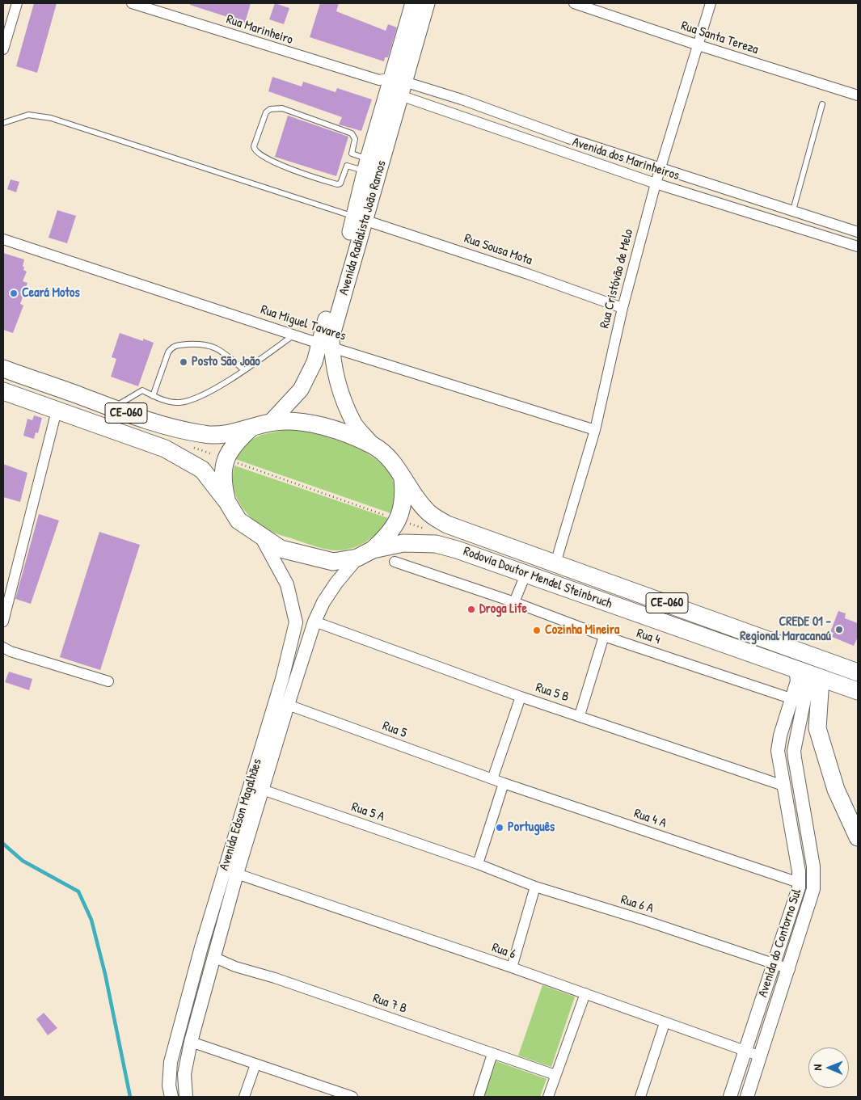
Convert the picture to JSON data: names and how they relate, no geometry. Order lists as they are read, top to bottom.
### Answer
{
  "streets": {
    "highway": ["CE-060", "Rodovia Doutor Mendel Steinbruch"],
    "main road": ["Avenida Radialista João Ramos"],
    "street": [
      "Rua Marinheiro",
      "Rua Santa Tereza",
      "Avenida dos Marinheiros",
      "Rua Sousa Mota",
      "Rua Cristóvão de Melo",
      "Rua Miguel Tavares",
      "Rua 4",
      "Rua 5 B",
      "Rua 5",
      "Rua 5 A",
      "Avenida Edson Magalhães",
      "Rua 4 A",
      "Rua 6 A",
      "Avenida do Contorno Sul",
      "Rua 6",
      "Rua 7 B"
    ]
  },
  "crossings": [
    ["Rua Marinheiro", "Avenida dos Marinheiros"],
    ["Rua Marinheiro", "Avenida Radialista João Ramos"],
    ["Rua Santa Tereza", "Rua Cristóvão de Melo"],
    ["Avenida dos Marinheiros", "Avenida Radialista João Ramos"],
    ["Avenida dos Marinheiros", "Rua Cristóvão de Melo"],
    ["Avenida Radialista João Ramos", "Rua Sousa Mota"],
    ["Avenida Radialista João Ramos", "Rua Miguel Tavares"],
    ["Avenida Radialista João Ramos", "Rodovia Doutor Mendel Steinbruch"],
    ["Rua Sousa Mota", "Rua Cristóvão de Melo"],
    ["Rua Cristóvão de Melo", "Rua Miguel Tavares"],
    ["Rua Cristóvão de Melo", "Rodovia Doutor Mendel Steinbruch"],
    ["CE-060", "Rodovia Doutor Mendel Steinbruch"],
    ["Rodovia Doutor Mendel Steinbruch", "Avenida Edson Magalhães"],
    ["Rodovia Doutor Mendel Steinbruch", "Avenida do Contorno Sul"],
    ["Rua 4", "Avenida do Contorno Sul"],
    ["Rua 5 B", "Avenida Edson Magalhães"],
    ["Rua 5 B", "Avenida do Contorno Sul"],
    ["Rua 5", "Avenida Edson Magalhães"],
    ["Rua 5", "Rua 4 A"],
    ["Rua 5 A", "Avenida Edson Magalhães"],
    ["Rua 5 A", "Rua 6 A"],
    ["Avenida Edson Magalhães", "Rua 6"],
    ["Avenida Edson Magalhães", "Rua 7 B"],
    ["Rua 4 A", "Avenida do Contorno Sul"],
    ["Rua 6 A", "Avenida do Contorno Sul"],
    ["Avenida do Contorno Sul", "Rua 6"]
  ],
  "places": [
    "Ceará Motos",
    "Posto São João",
    "Droga Life",
    "CREDE 01 - Regional Maracanaú",
    "Cozinha Mineira",
    "Português"
  ],
  "north": "left"
}
